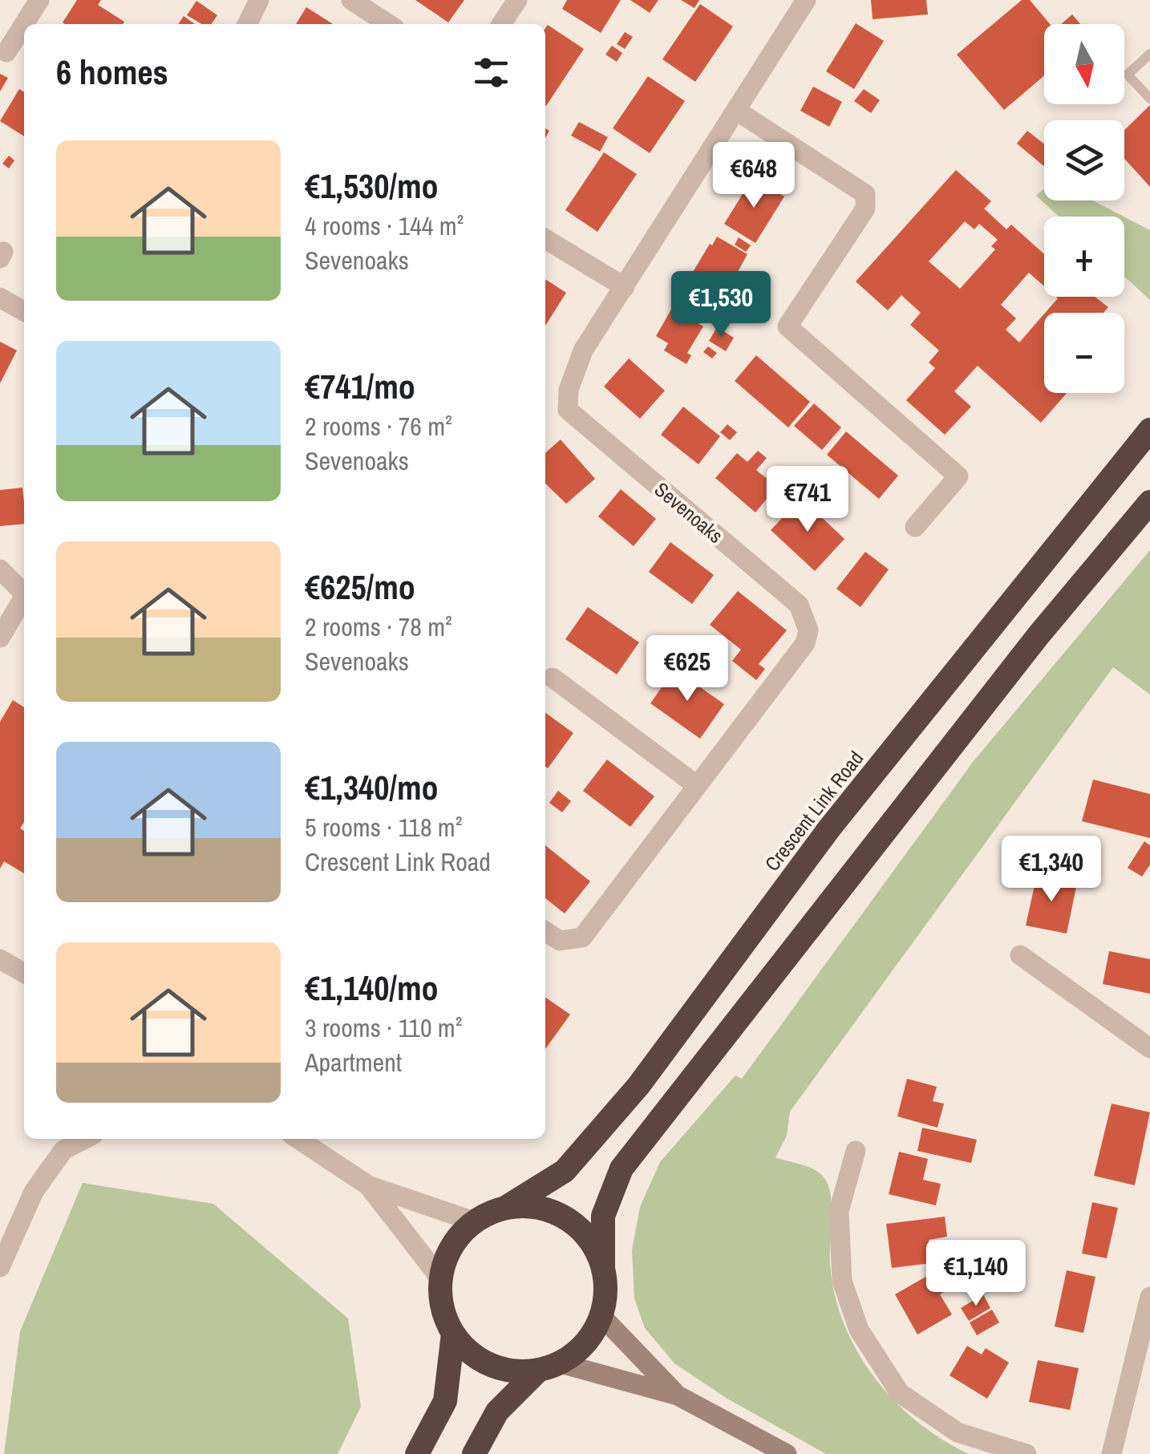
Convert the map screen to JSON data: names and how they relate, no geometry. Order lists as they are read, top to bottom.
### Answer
{
  "streets": {
    "highway": ["Crescent Link Road"],
    "street": ["Sevenoaks"]
  },
  "north": "bottom",
  "page": {
    "map_buttons": ["+", "−"],
    "heading": "6 homes",
    "list": [
      {
        "name": "€1,530/mo",
        "note": "4 rooms · 144 m² · Sevenoaks"
      },
      {
        "name": "€741/mo",
        "note": "2 rooms · 76 m² · Sevenoaks"
      },
      {
        "name": "€625/mo",
        "note": "2 rooms · 78 m² · Sevenoaks"
      },
      {
        "name": "€1,340/mo",
        "note": "5 rooms · 118 m² · Crescent Link Road"
      },
      {
        "name": "€1,140/mo",
        "note": "3 rooms · 110 m² · Apartment"
      }
    ],
    "price": [
      "€648",
      "€1,530",
      "€741",
      "€625",
      "€1,340",
      "€1,140"
    ]
  }
}
